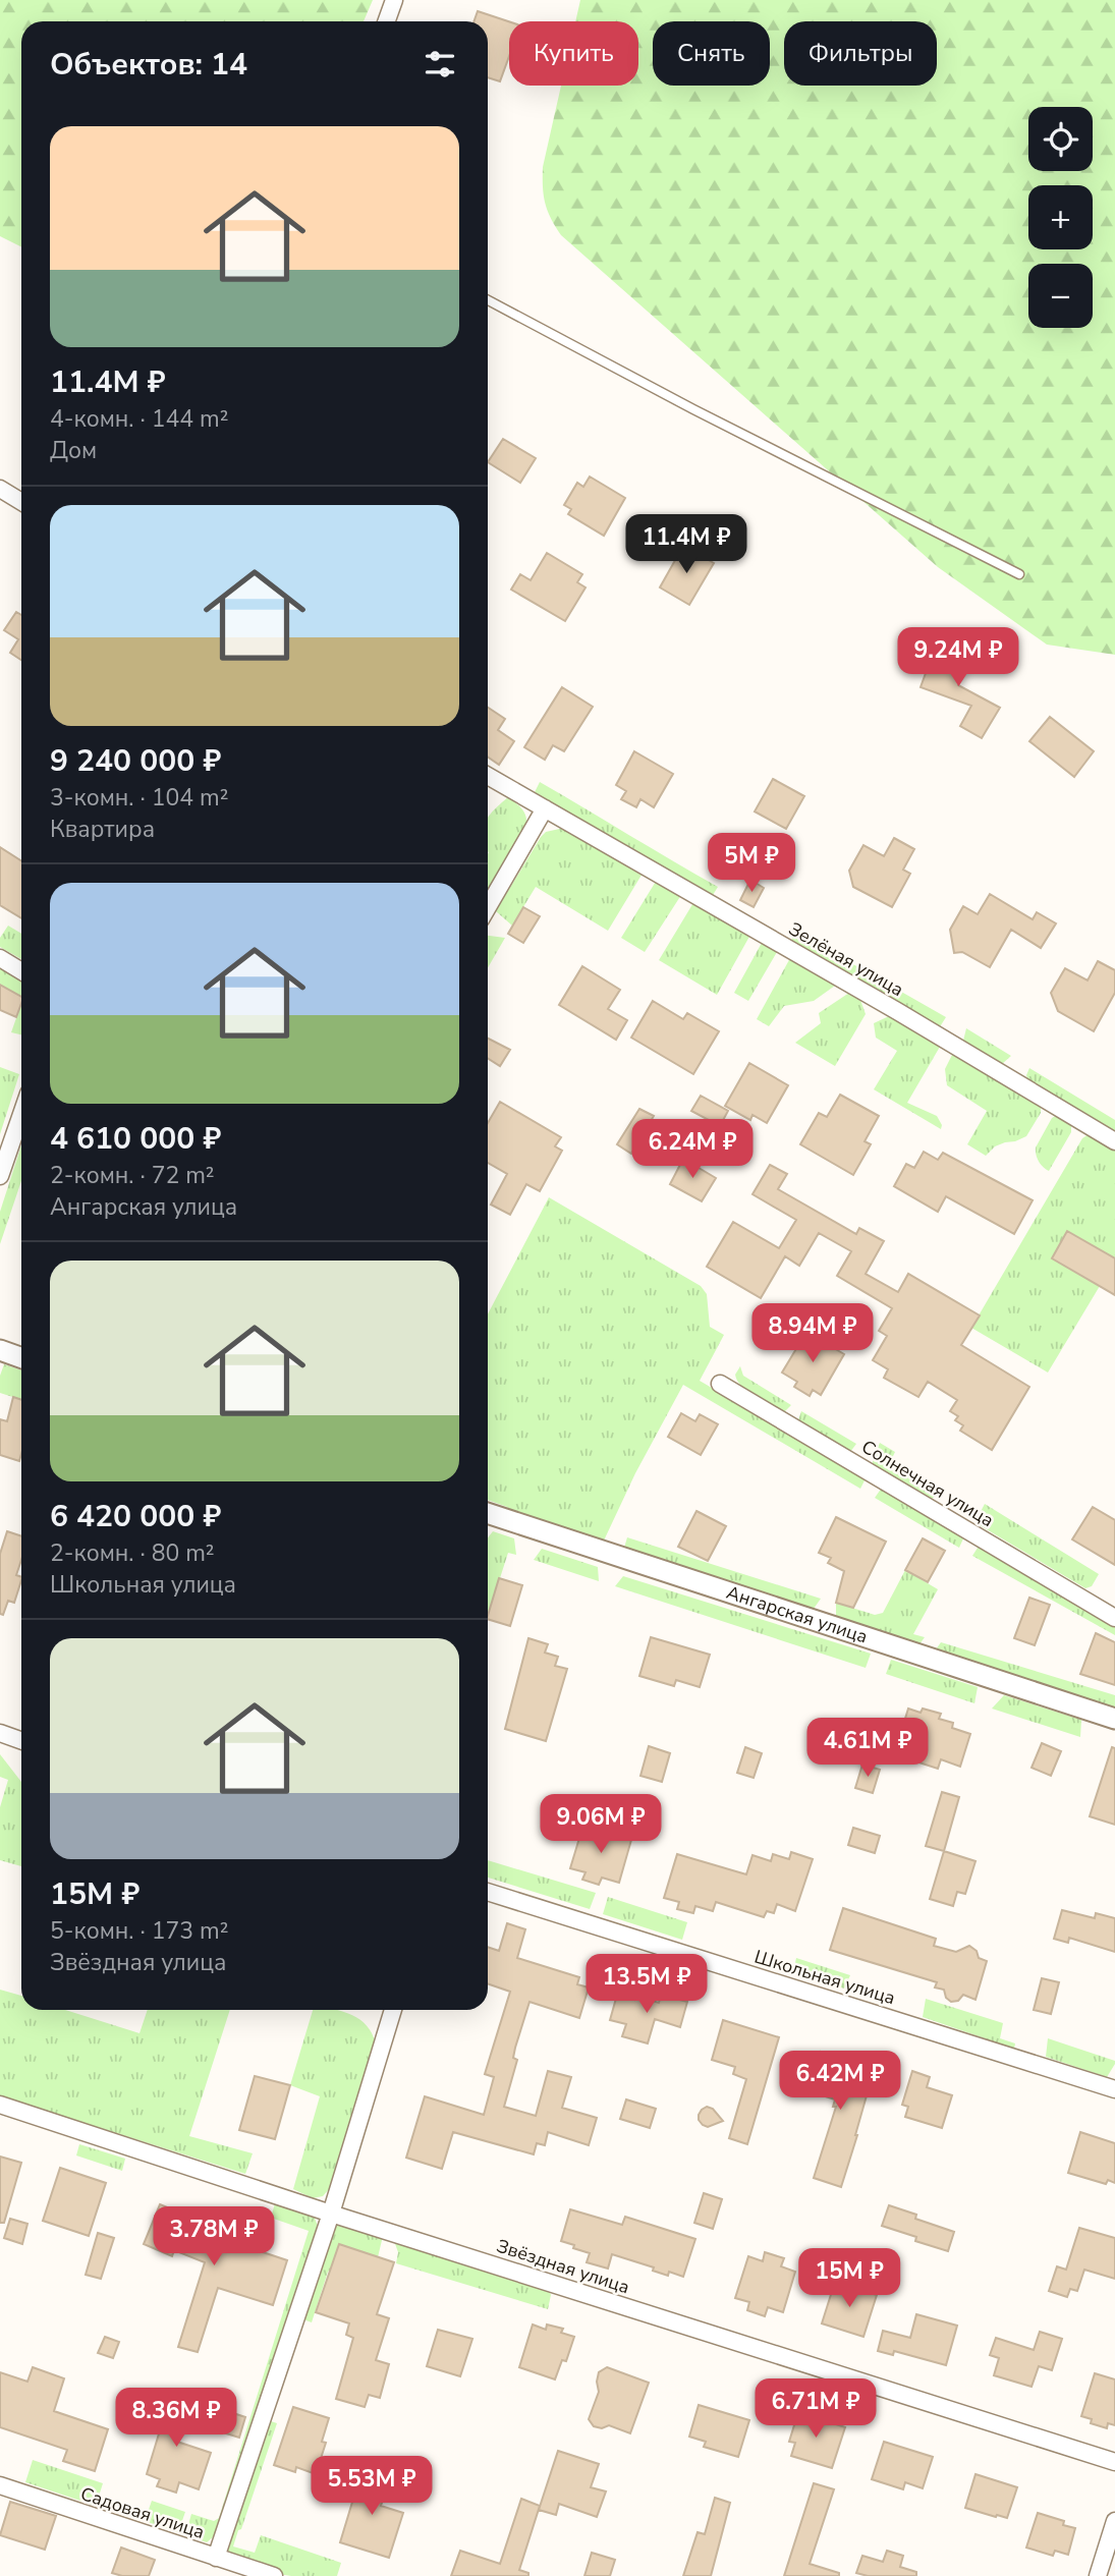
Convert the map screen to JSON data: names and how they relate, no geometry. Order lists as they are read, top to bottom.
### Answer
{
  "streets": {
    "street": [
      "Зелёная улица",
      "Солнечная улица",
      "Ангарская улица",
      "Школьная улица",
      "Звёздная улица",
      "Садовая улица"
    ]
  },
  "page": {
    "chip": ["Купить", "Снять", "Фильтры"],
    "heading": "Объектов: 14",
    "map_buttons": ["+", "−"],
    "list": [
      {
        "name": "11.4M ₽",
        "note": "4-комн. · 144 m² · Дом"
      },
      {
        "name": "9 240 000 ₽",
        "note": "3-комн. · 104 m² · Квартира"
      },
      {
        "name": "4 610 000 ₽",
        "note": "2-комн. · 72 m² · Ангарская улица"
      },
      {
        "name": "6 420 000 ₽",
        "note": "2-комн. · 80 m² · Школьная улица"
      },
      {
        "name": "15M ₽",
        "note": "5-комн. · 173 m² · Звёздная улица"
      }
    ],
    "price": [
      "11.4M ₽",
      "9.24M ₽",
      "5M ₽",
      "6.24M ₽",
      "8.94M ₽",
      "4.61M ₽",
      "9.06M ₽",
      "13.5M ₽",
      "6.42M ₽",
      "3.78M ₽",
      "15M ₽",
      "6.71M ₽",
      "8.36M ₽",
      "5.53M ₽"
    ]
  }
}
